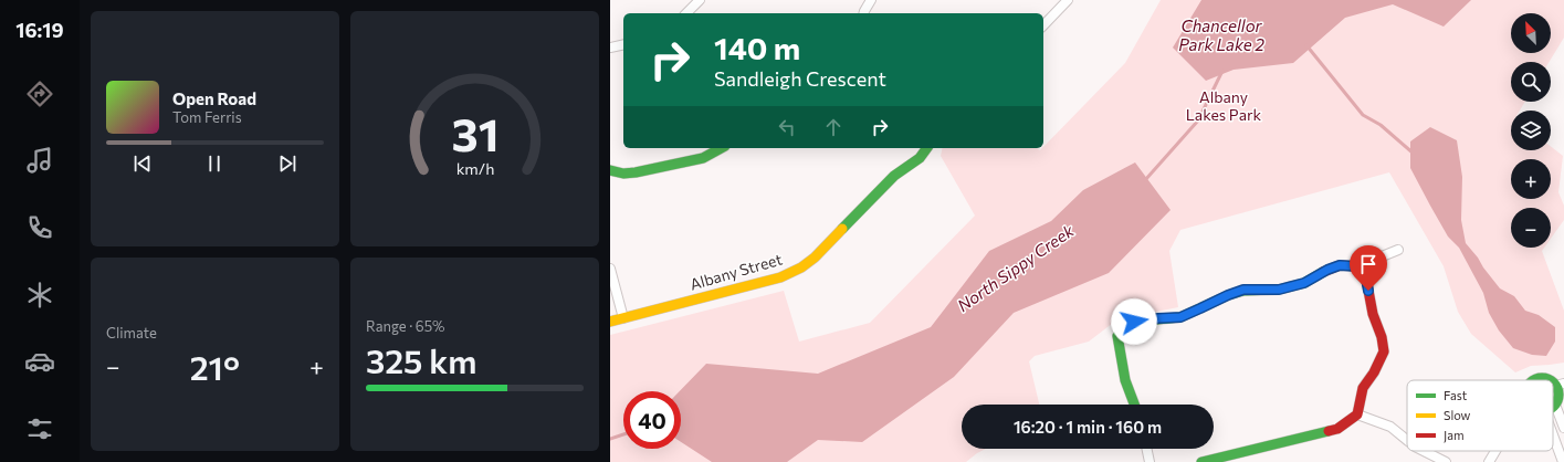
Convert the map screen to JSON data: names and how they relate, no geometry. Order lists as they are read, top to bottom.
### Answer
{
  "streets": {
    "street": ["Albany Street"]
  },
  "water": ["Chancellor Park Lake 2", "North Sippy Creek"],
  "parks": ["Albany Lakes Park"],
  "legend": ["Fast", "Slow", "Jam"],
  "north": "top left",
  "page": {
    "tabs": "16:19",
    "map_buttons": ["+", "−"],
    "turn": ["140 m", "Sandleigh Crescent"],
    "song": ["Open Road", "Tom Ferris"],
    "tile": [
      "Climate",
      ["Range · 65%", "325 km"]
    ],
    "heat": ["−", "21°", "+"],
    "limit": "40",
    "trip": "16:20 · 1 min · 160 m",
    "gauge": ["31", "km/h"]
  }
}
